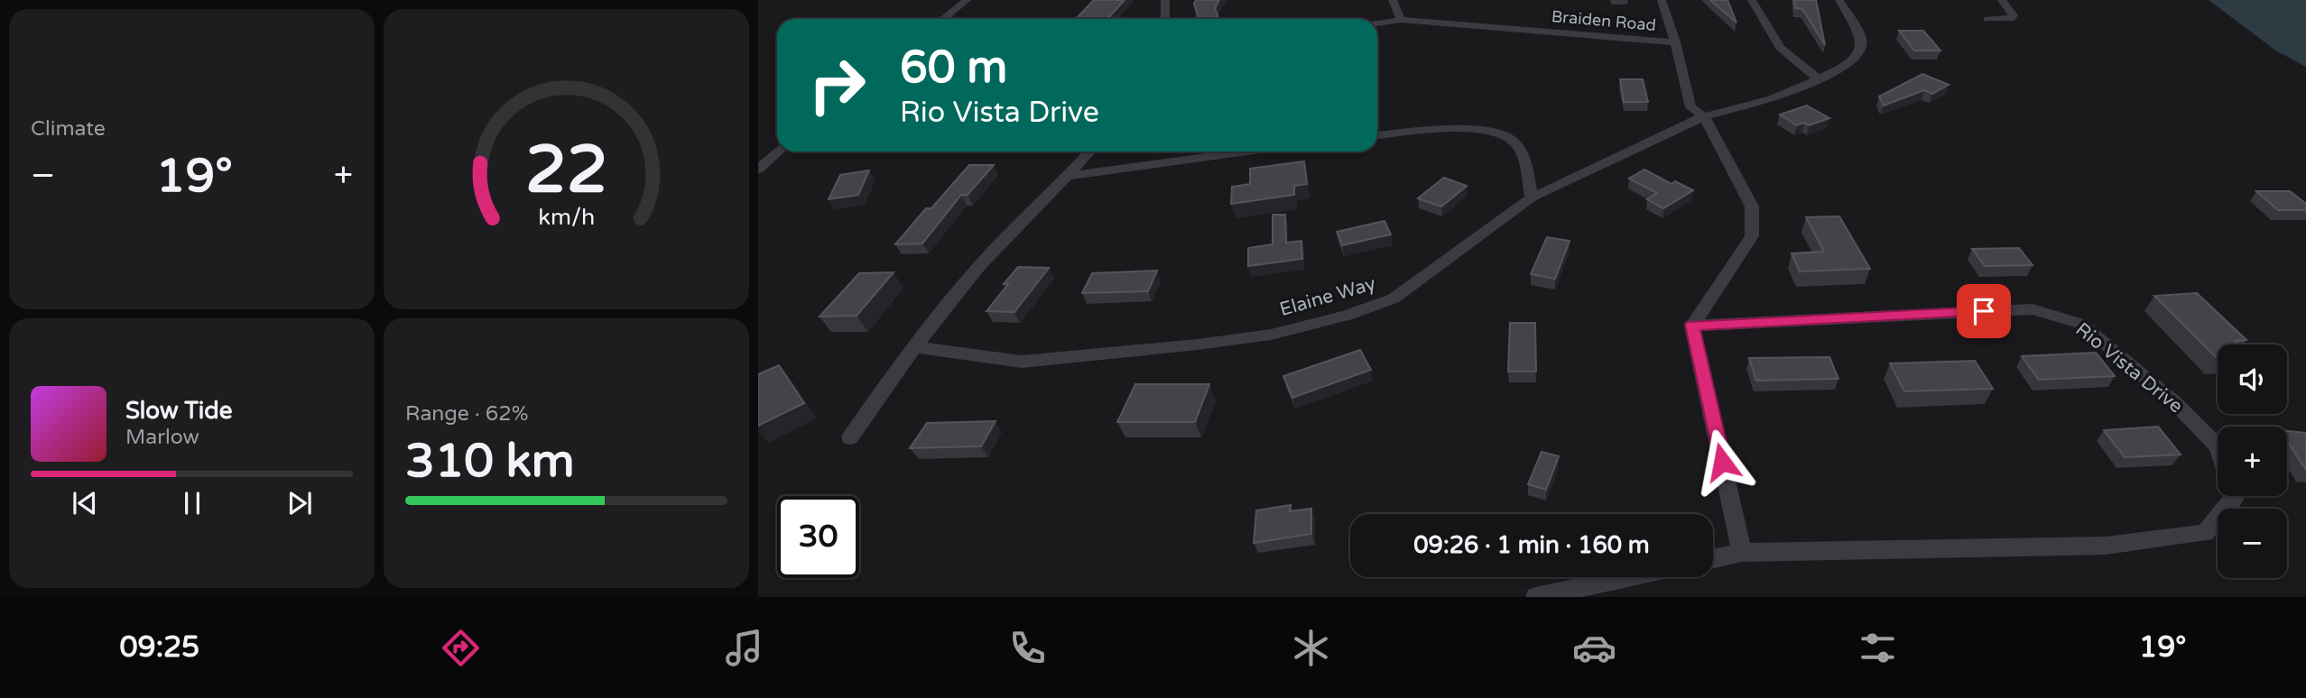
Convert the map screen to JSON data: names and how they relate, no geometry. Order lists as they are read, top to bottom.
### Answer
{
  "streets": {
    "street": ["Braiden Road", "Elaine Way", "Rio Vista Drive"]
  },
  "page": {
    "tile": [
      "Climate",
      ["Range · 62%", "310 km"]
    ],
    "turn": ["60 m", "Rio Vista Drive"],
    "heat": ["−", "19°", "+"],
    "map_buttons": ["+", "−"],
    "song": ["Slow Tide", "Marlow"],
    "limit": "30",
    "trip": "09:26 · 1 min · 160 m",
    "tabs": ["09:25", "19°"],
    "gauge": ["22", "km/h"]
  }
}
